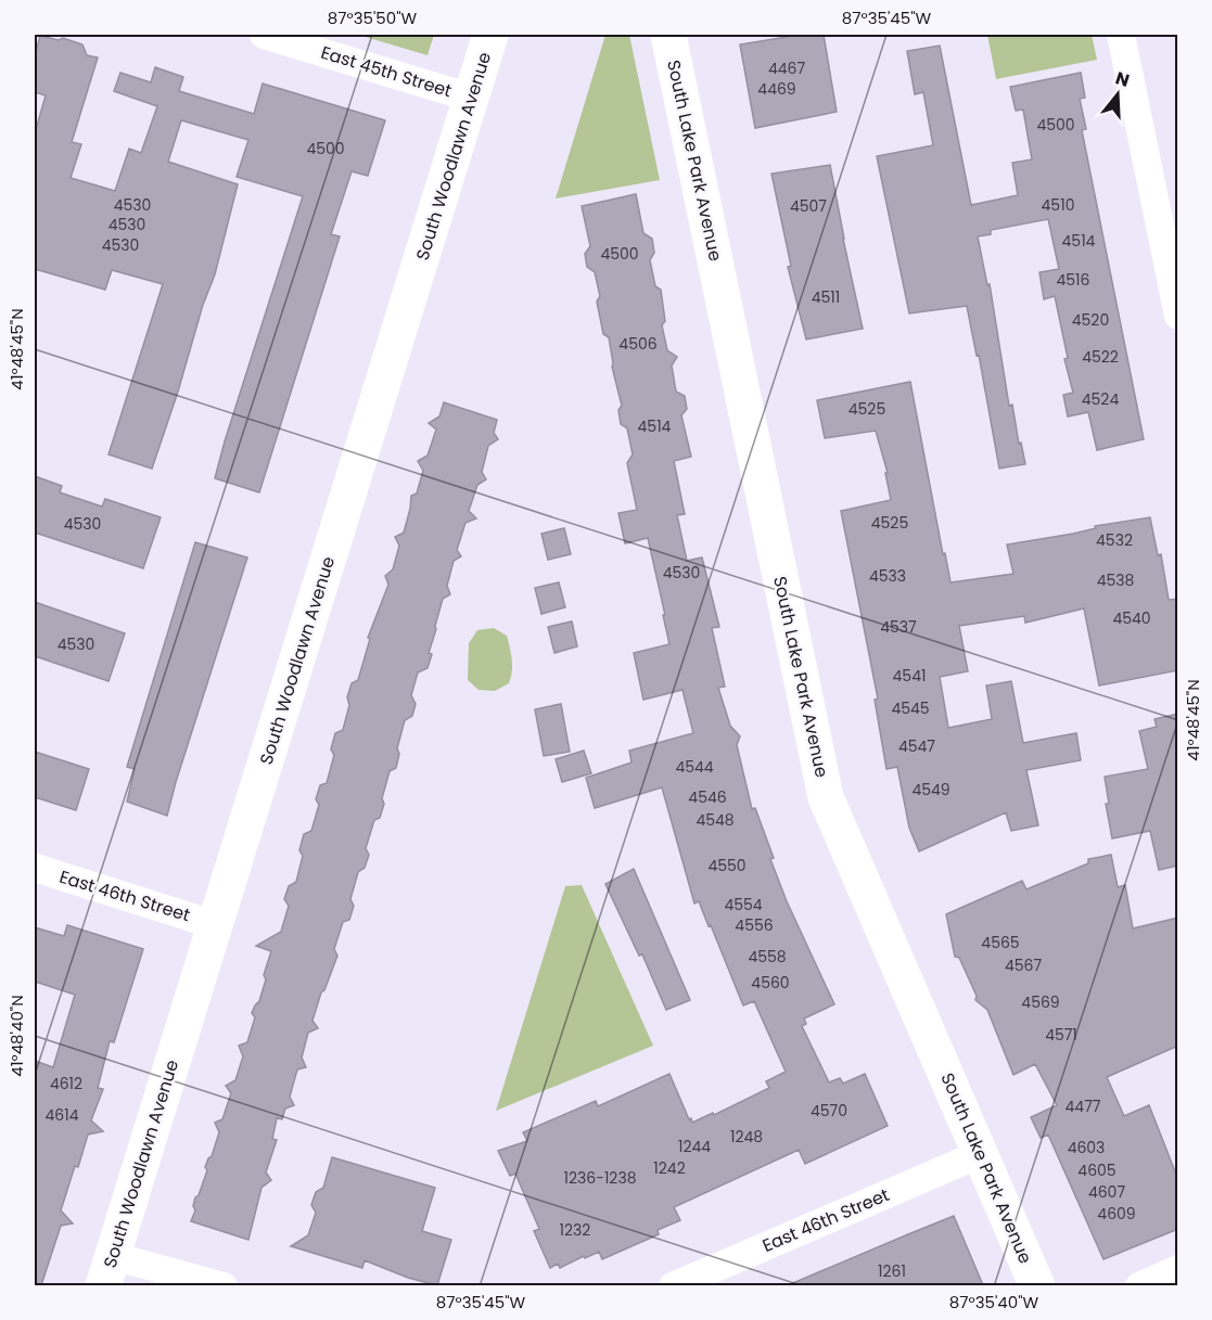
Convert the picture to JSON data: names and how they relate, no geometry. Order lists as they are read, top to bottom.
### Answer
{
  "streets": {
    "street": [
      "East 45th Street",
      "South Woodlawn Avenue",
      "South Lake Park Avenue",
      "East 46th Street"
    ]
  },
  "crossings": [
    ["East 45th Street", "South Woodlawn Avenue"],
    ["South Woodlawn Avenue", "East 46th Street"],
    ["South Lake Park Avenue", "East 46th Street"]
  ],
  "house_numbers": [
    "4467",
    "4469",
    "4500",
    "4500",
    "4530",
    "4510",
    "4507",
    "4530",
    "4514",
    "4530",
    "4500",
    "4516",
    "4511",
    "4520",
    "4506",
    "4522",
    "4524",
    "4525",
    "4514",
    "4525",
    "4530",
    "4532",
    "4530",
    "4533",
    "4538",
    "4540",
    "4537",
    "4530",
    "4541",
    "4545",
    "4547",
    "4544",
    "4549",
    "4546",
    "4548",
    "4550",
    "4554",
    "4556",
    "4565",
    "4558",
    "4567",
    "4560",
    "4569",
    "4571",
    "4612",
    "4477",
    "4570",
    "4614",
    "1248",
    "1244",
    "4603",
    "1242",
    "4605",
    "1236-1238",
    "4607",
    "4609",
    "1232",
    "1261"
  ],
  "north": "top",
  "coordinates": [
    "87°35'50\"W",
    "87°35'45\"W",
    "41°48'45\"N",
    "41°48'40\"N",
    "87°35'40\"W"
  ]
}
